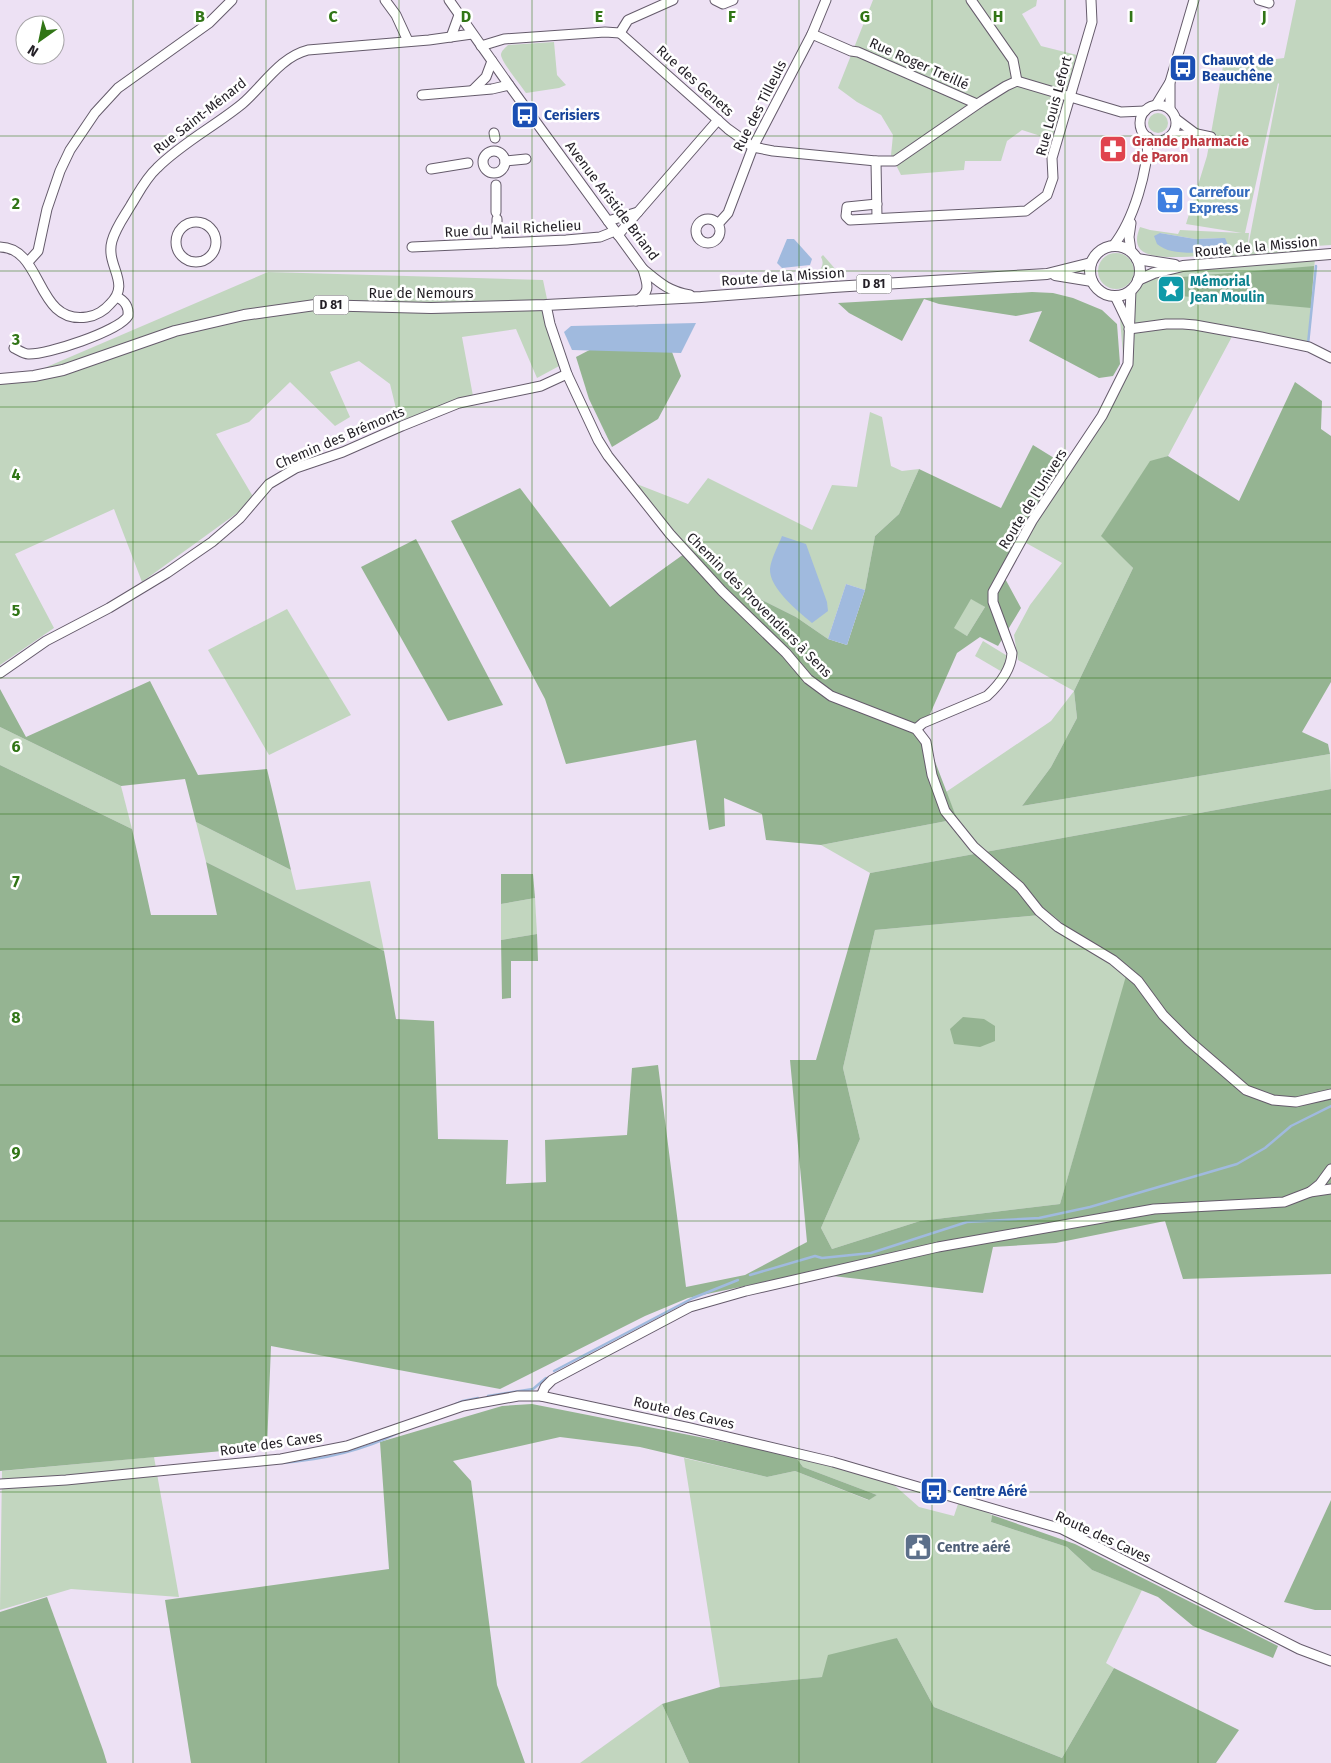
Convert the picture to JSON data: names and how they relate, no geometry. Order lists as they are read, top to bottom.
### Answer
{
  "streets": {
    "main road": ["Route de la Mission", "D 81", "Rue de Nemours"],
    "street": [
      "Rue Roger Treillé",
      "Rue des Genets",
      "Rue des Tilleuls",
      "Rue Louis Lefort",
      "Rue Saint-Ménard",
      "Avenue Aristide Briand",
      "Rue du Mail Richelieu",
      "Chemin des Brémonts",
      "Route de l'Univers",
      "Chemin des Provendiers à Sens",
      "Route des Caves"
    ]
  },
  "crossings": [
    ["Rue Roger Treillé", "Rue des Tilleuls"],
    ["Rue des Genets", "Rue des Tilleuls"],
    ["Rue Saint-Ménard", "Avenue Aristide Briand"],
    ["Avenue Aristide Briand", "Rue du Mail Richelieu"],
    ["Avenue Aristide Briand", "Route de la Mission"],
    ["Avenue Aristide Briand", "Rue de Nemours"],
    ["Route de la Mission", "D 81"],
    ["Route de la Mission", "Rue de Nemours"],
    ["D 81", "Route de l'Univers"],
    ["Rue de Nemours", "Chemin des Provendiers à Sens"],
    ["Chemin des Brémonts", "Chemin des Provendiers à Sens"],
    ["Route de l'Univers", "Chemin des Provendiers à Sens"]
  ],
  "places": {
    "bus stop": ["Chauvot de Beauchêne", "Cerisiers", "Centre Aéré"],
    "pharmacy": ["Grande pharmacie de Paron"],
    "supermarket": ["Carrefour Express"],
    "place": ["Mémorial Jean Moulin"],
    "public building": ["Centre aéré"]
  },
  "north": "bottom left",
  "grid": {
    "columns": [
      "B",
      "C",
      "D",
      "E",
      "F",
      "G",
      "H",
      "I",
      "J"
    ],
    "rows": [
      "2",
      "3",
      "4",
      "5",
      "6",
      "7",
      "8",
      "9"
    ]
  }
}
